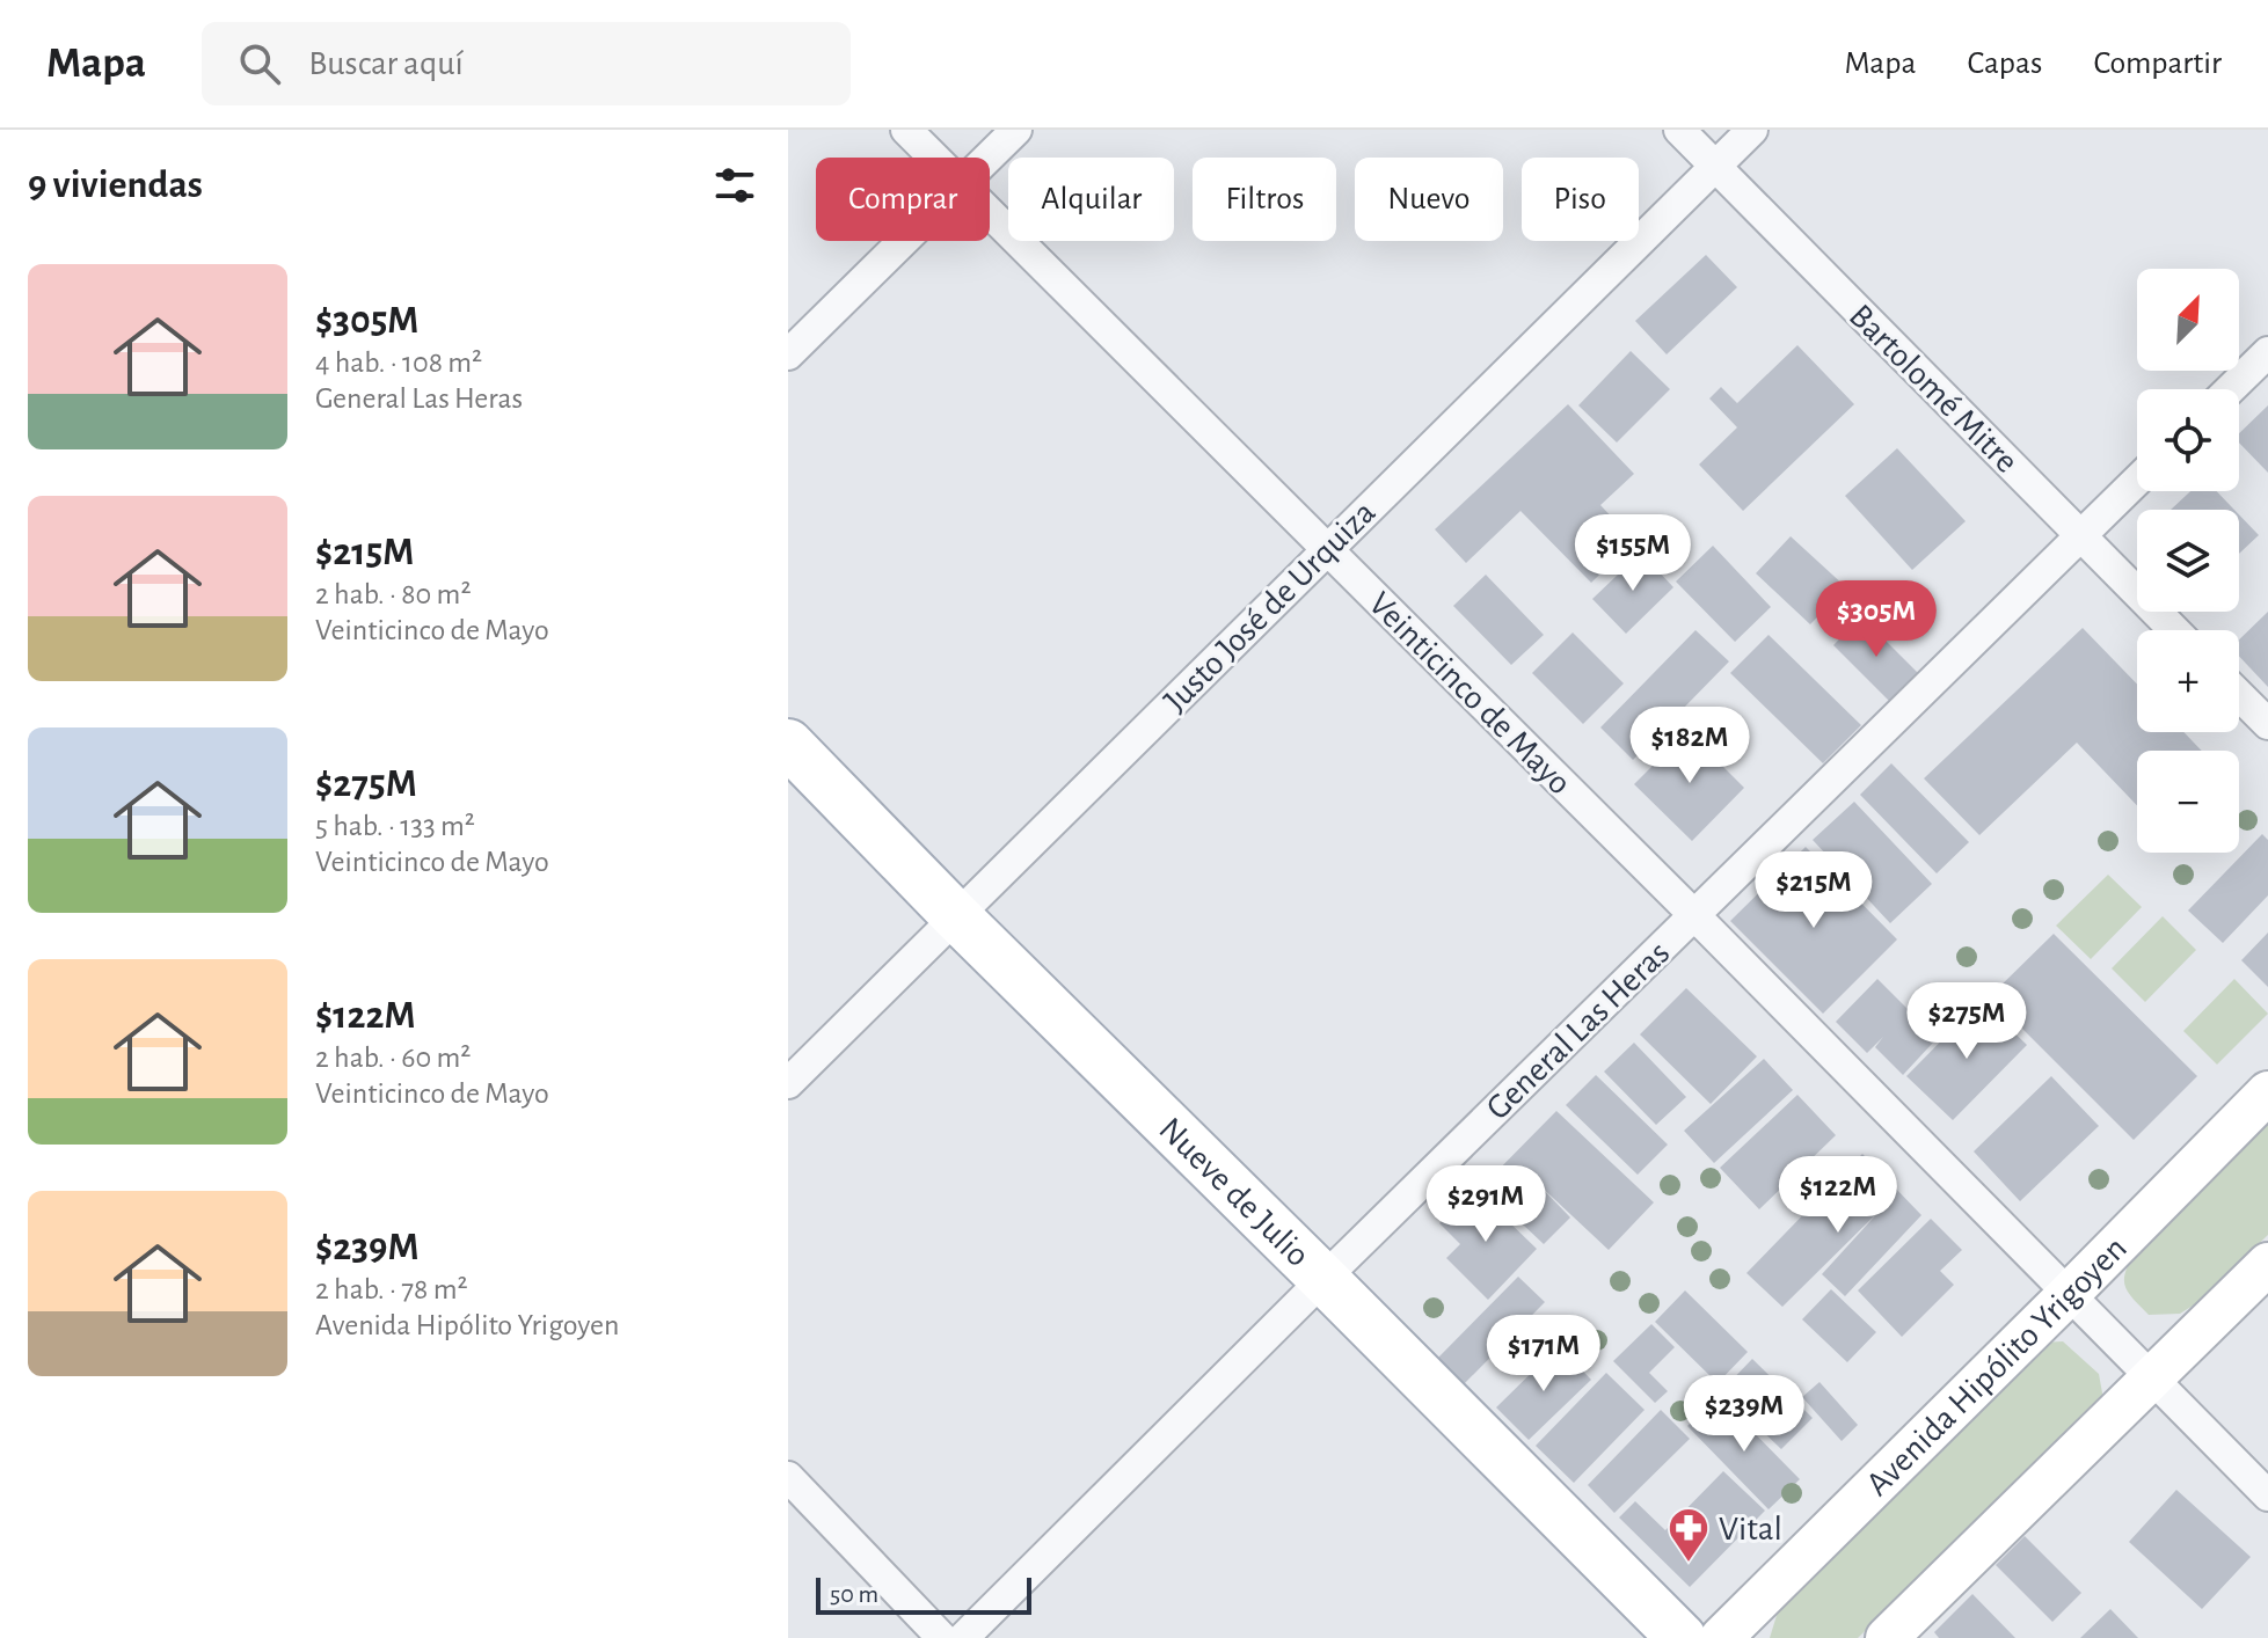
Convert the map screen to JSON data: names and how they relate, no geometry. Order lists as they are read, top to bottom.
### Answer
{
  "streets": {
    "main road": ["Nueve de Julio", "Avenida Hipólito Yrigoyen"],
    "street": [
      "Bartolomé Mitre",
      "Justo José de Urquiza",
      "Veinticinco de Mayo",
      "General Las Heras"
    ]
  },
  "crossings": [
    ["Bartolomé Mitre", "Justo José de Urquiza"],
    ["Bartolomé Mitre", "General Las Heras"],
    ["Justo José de Urquiza", "Veinticinco de Mayo"],
    ["Justo José de Urquiza", "Nueve de Julio"],
    ["Veinticinco de Mayo", "General Las Heras"],
    ["Veinticinco de Mayo", "Avenida Hipólito Yrigoyen"],
    ["General Las Heras", "Nueve de Julio"]
  ],
  "places": {
    "pharmacy": ["Vital"]
  },
  "scale_bar": "50 m",
  "north": "top right",
  "page": {
    "header": "Mapa",
    "search": "Buscar aquí",
    "nav": ["Mapa", "Capas", "Compartir"],
    "heading": "9 viviendas",
    "chip": [
      "Comprar",
      "Alquilar",
      "Filtros",
      "Nuevo",
      "Piso"
    ],
    "list": [
      {
        "name": "$305M",
        "note": "4 hab. · 108 m² · General Las Heras"
      },
      {
        "name": "$215M",
        "note": "2 hab. · 80 m² · Veinticinco de Mayo"
      },
      {
        "name": "$275M",
        "note": "5 hab. · 133 m² · Veinticinco de Mayo"
      },
      {
        "name": "$122M",
        "note": "2 hab. · 60 m² · Veinticinco de Mayo"
      },
      {
        "name": "$239M",
        "note": "2 hab. · 78 m² · Avenida Hipólito Yrigoyen"
      }
    ],
    "map_buttons": ["+", "−"],
    "price": [
      "$155M",
      "$305M",
      "$182M",
      "$215M",
      "$275M",
      "$122M",
      "$291M",
      "$171M",
      "$239M"
    ],
    "scale": "50 m"
  }
}
